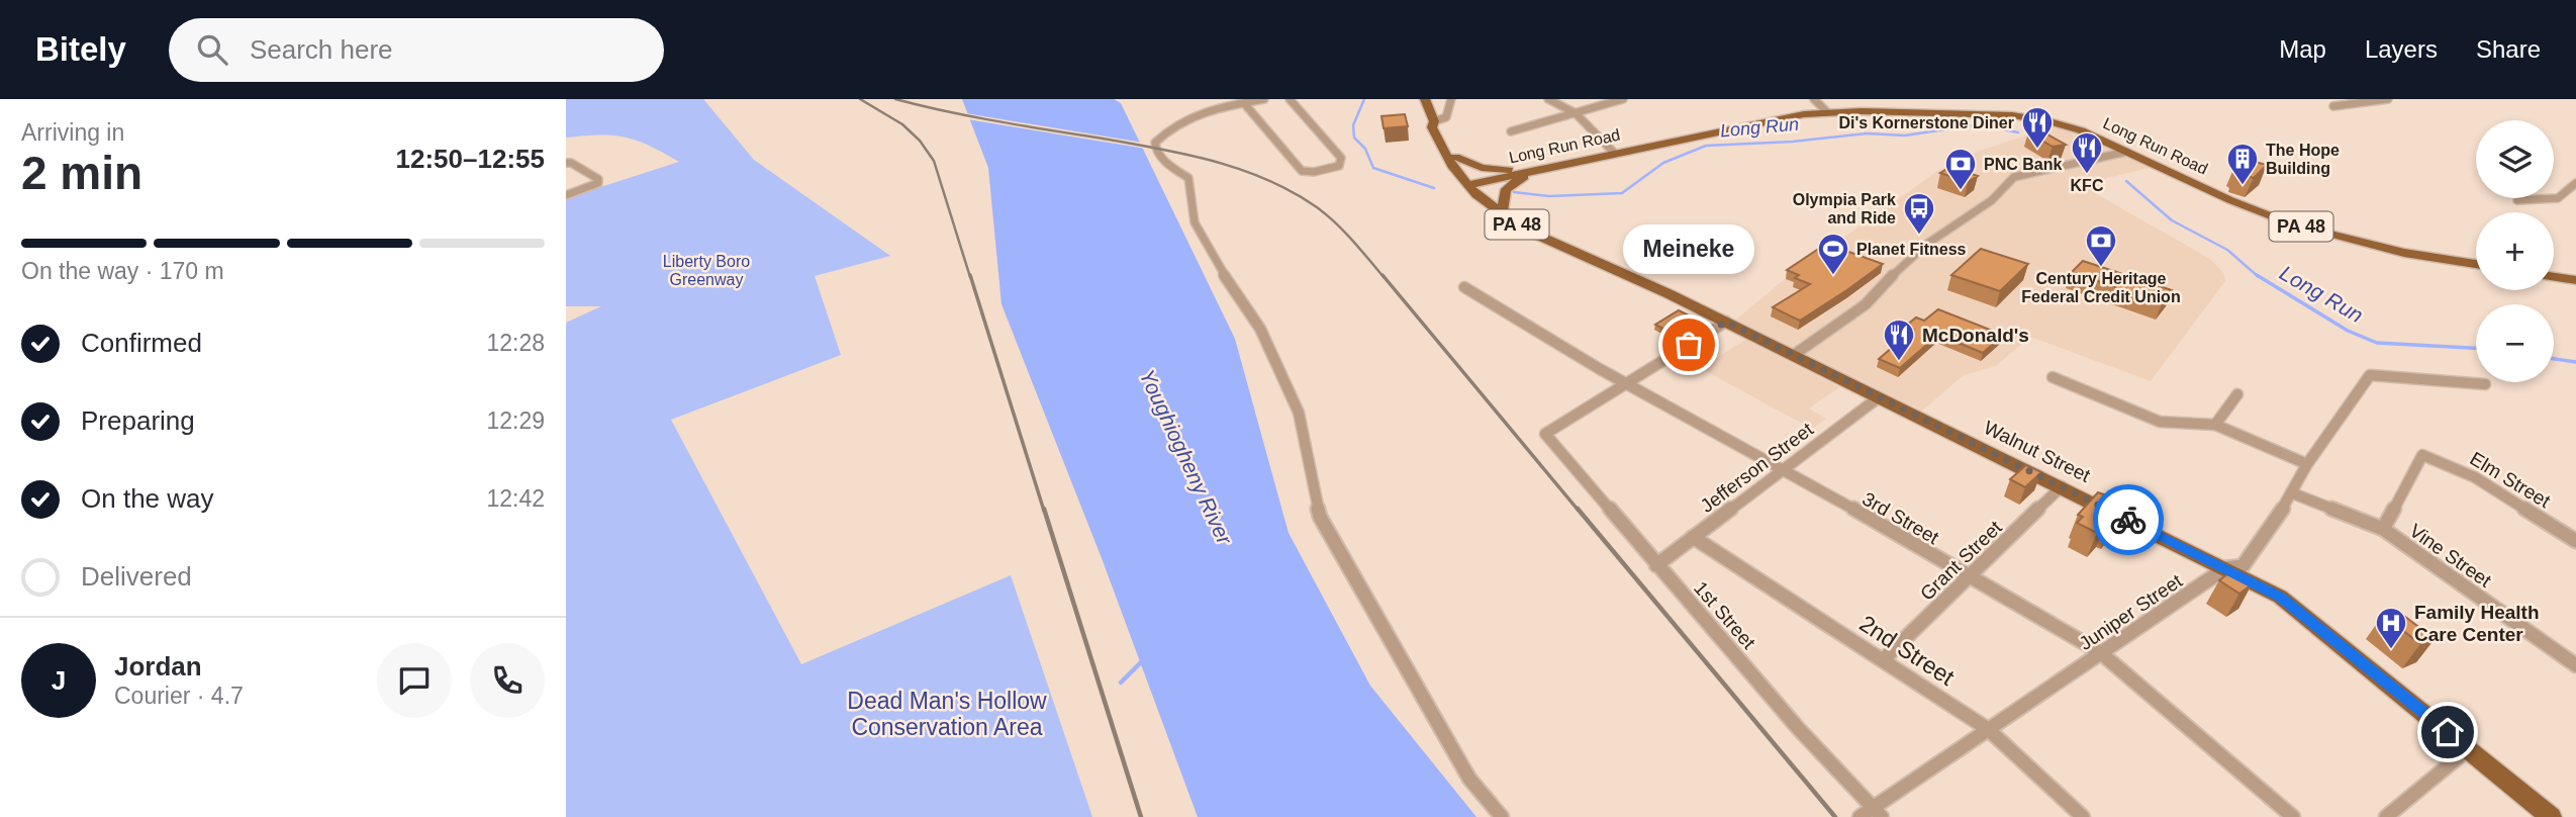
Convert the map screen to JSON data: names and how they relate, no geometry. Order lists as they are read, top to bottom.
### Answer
{
  "streets": {
    "main road": ["Long Run Road", "PA 48", "Walnut Street"],
    "street": [
      "Jefferson Street",
      "Elm Street",
      "3rd Street",
      "Vine Street",
      "Grant Street",
      "Juniper Street",
      "1st Street",
      "2nd Street"
    ]
  },
  "crossings": [
    ["Long Run Road", "PA 48"],
    ["Long Run Road", "Walnut Street"],
    ["PA 48", "Walnut Street"],
    ["Walnut Street", "Jefferson Street"],
    ["Walnut Street", "Grant Street"],
    ["Walnut Street", "Juniper Street"],
    ["Jefferson Street", "3rd Street"],
    ["Jefferson Street", "1st Street"],
    ["Jefferson Street", "2nd Street"],
    ["Elm Street", "Vine Street"],
    ["3rd Street", "Grant Street"],
    ["3rd Street", "Juniper Street"],
    ["3rd Street", "1st Street"],
    ["Vine Street", "Juniper Street"],
    ["Grant Street", "2nd Street"],
    ["Juniper Street", "1st Street"],
    ["Juniper Street", "2nd Street"]
  ],
  "water": ["Long Run", "Youghiogheny River"],
  "parks": ["Liberty Boro Greenway", "Dead Man's Hollow Conservation Area"],
  "places": {
    "restaurant": ["Di's Kornerstone Diner", "KFC", "McDonald's"],
    "building": ["The Hope Building"],
    "bank": ["PNC Bank", "Century Heritage Federal Credit Union"],
    "bus stop": ["Olympia Park and Ride"],
    "sports": ["Planet Fitness"],
    "other": ["Meineke"],
    "hospital": ["Family Health Care Center"]
  },
  "page": {
    "header": "Bitely",
    "search": "Search here",
    "nav": ["Map", "Layers", "Share"],
    "heading": ["2 min", "Arriving in", "12:50–12:55"],
    "panel": ["Jordan", "Courier · 4.7"],
    "map_buttons": ["+", "−"],
    "bar": "On the way · 170 m",
    "bubble": "Meineke",
    "list": [
      ["Confirmed", "12:28"],
      ["Preparing", "12:29"],
      ["On the way", "12:42"],
      "Delivered"
    ],
    "round": "J"
  }
}
